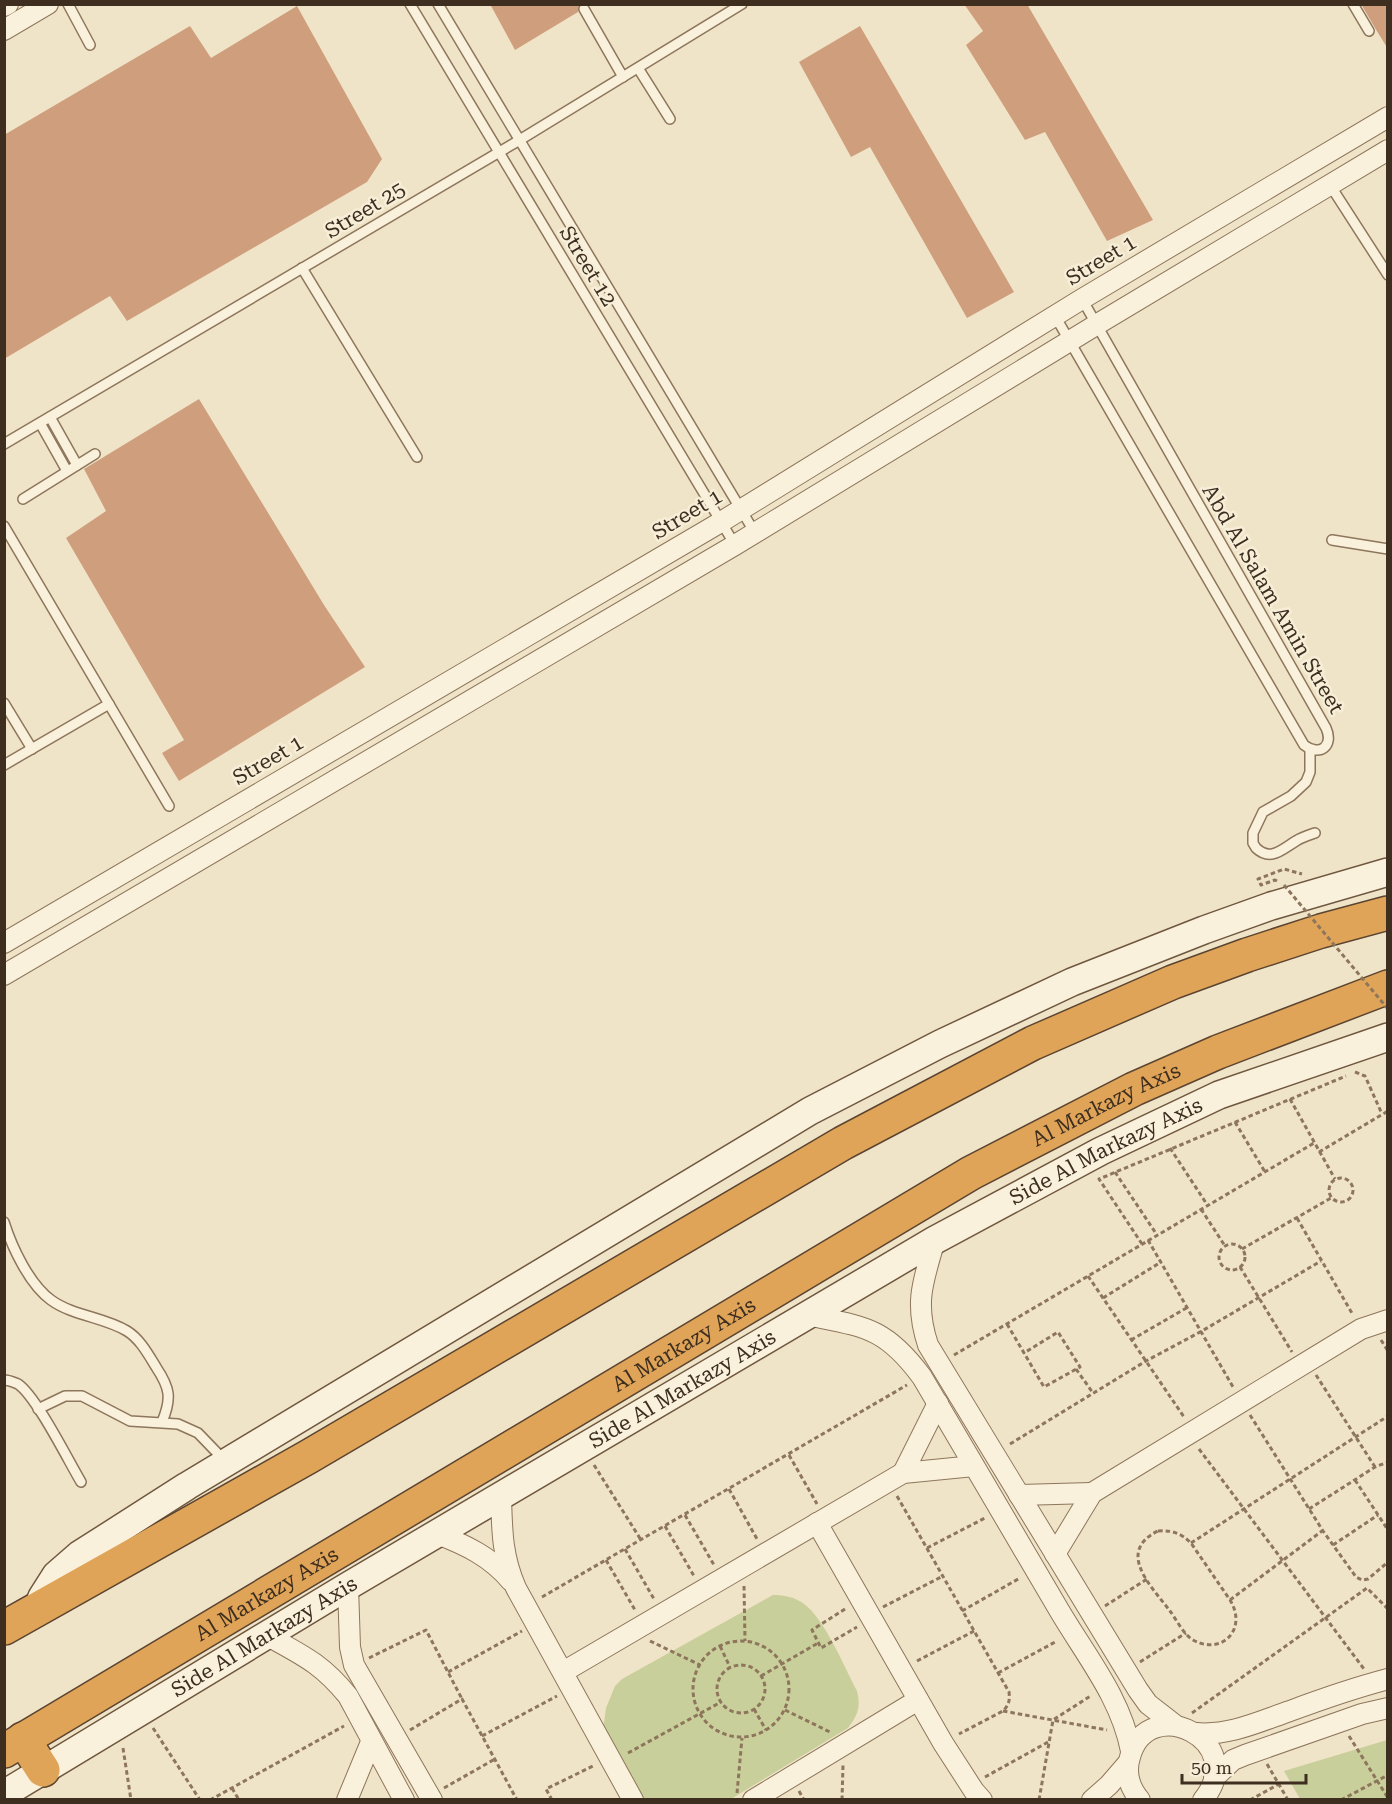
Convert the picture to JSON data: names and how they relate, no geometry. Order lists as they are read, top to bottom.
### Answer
{
  "streets": {
    "highway": ["Al Markazy Axis"],
    "main road": ["Side Al Markazy Axis"],
    "street": ["Street 1"],
    "lane": ["Street 25", "Street 12", "Abd Al Salam Amin Street"]
  },
  "crossings": [
    ["Street 25", "Street 12"],
    ["Street 1", "Street 12"],
    ["Street 1", "Abd Al Salam Amin Street"]
  ],
  "scale_bar": "50 m"
}
